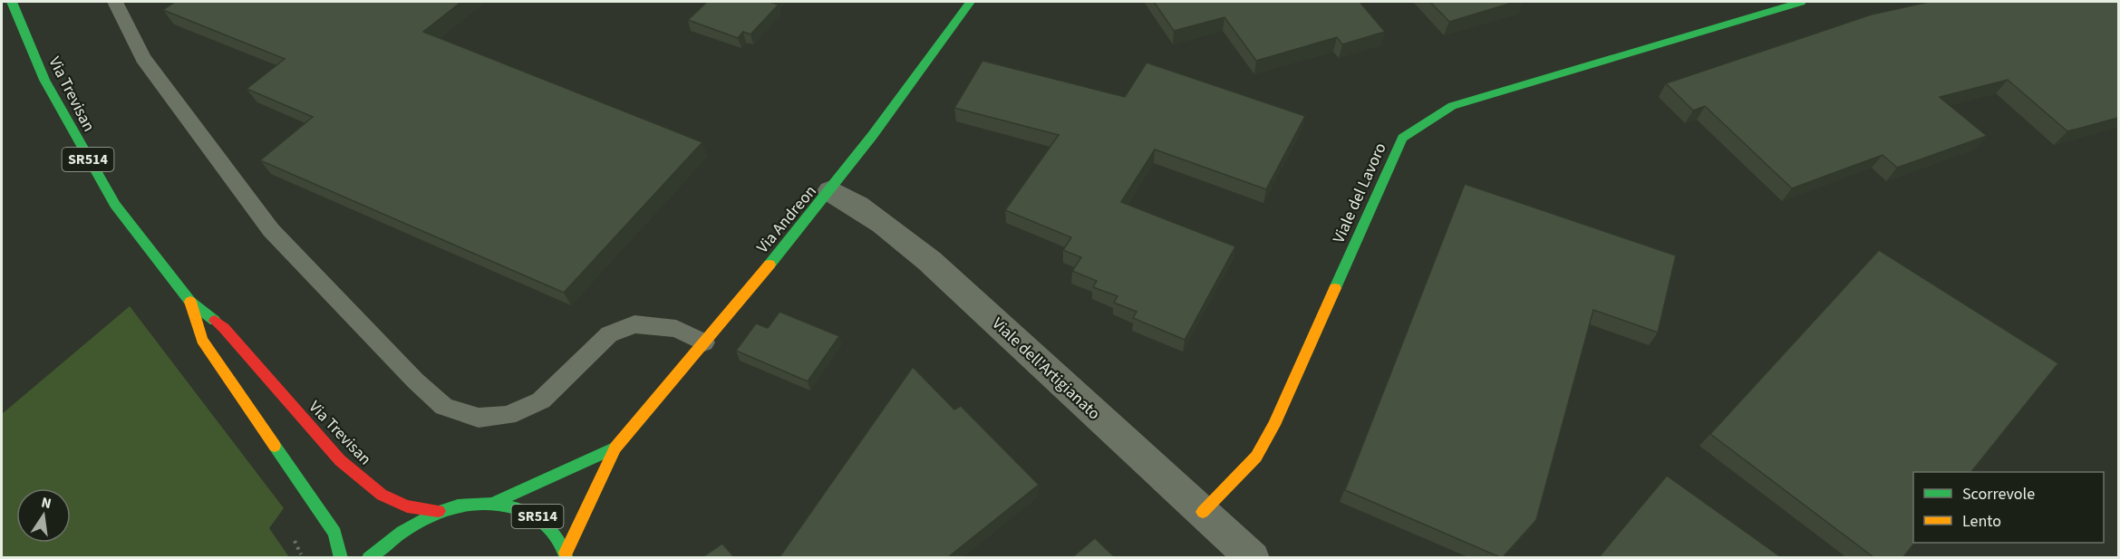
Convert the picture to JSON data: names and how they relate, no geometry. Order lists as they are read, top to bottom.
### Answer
{
  "streets": {
    "main road": [
      "Via Trevisan",
      "SR514",
      "Viale del Lavoro",
      "Via Andreon"
    ],
    "street": ["Viale dell'Artigianato"]
  },
  "crossings": [
    ["Via Trevisan", "SR514"],
    ["SR514", "Via Andreon"],
    ["Viale del Lavoro", "Viale dell'Artigianato"],
    ["Via Andreon", "Viale dell'Artigianato"]
  ],
  "legend": ["Scorrevole", "Lento"],
  "north": "top"
}
